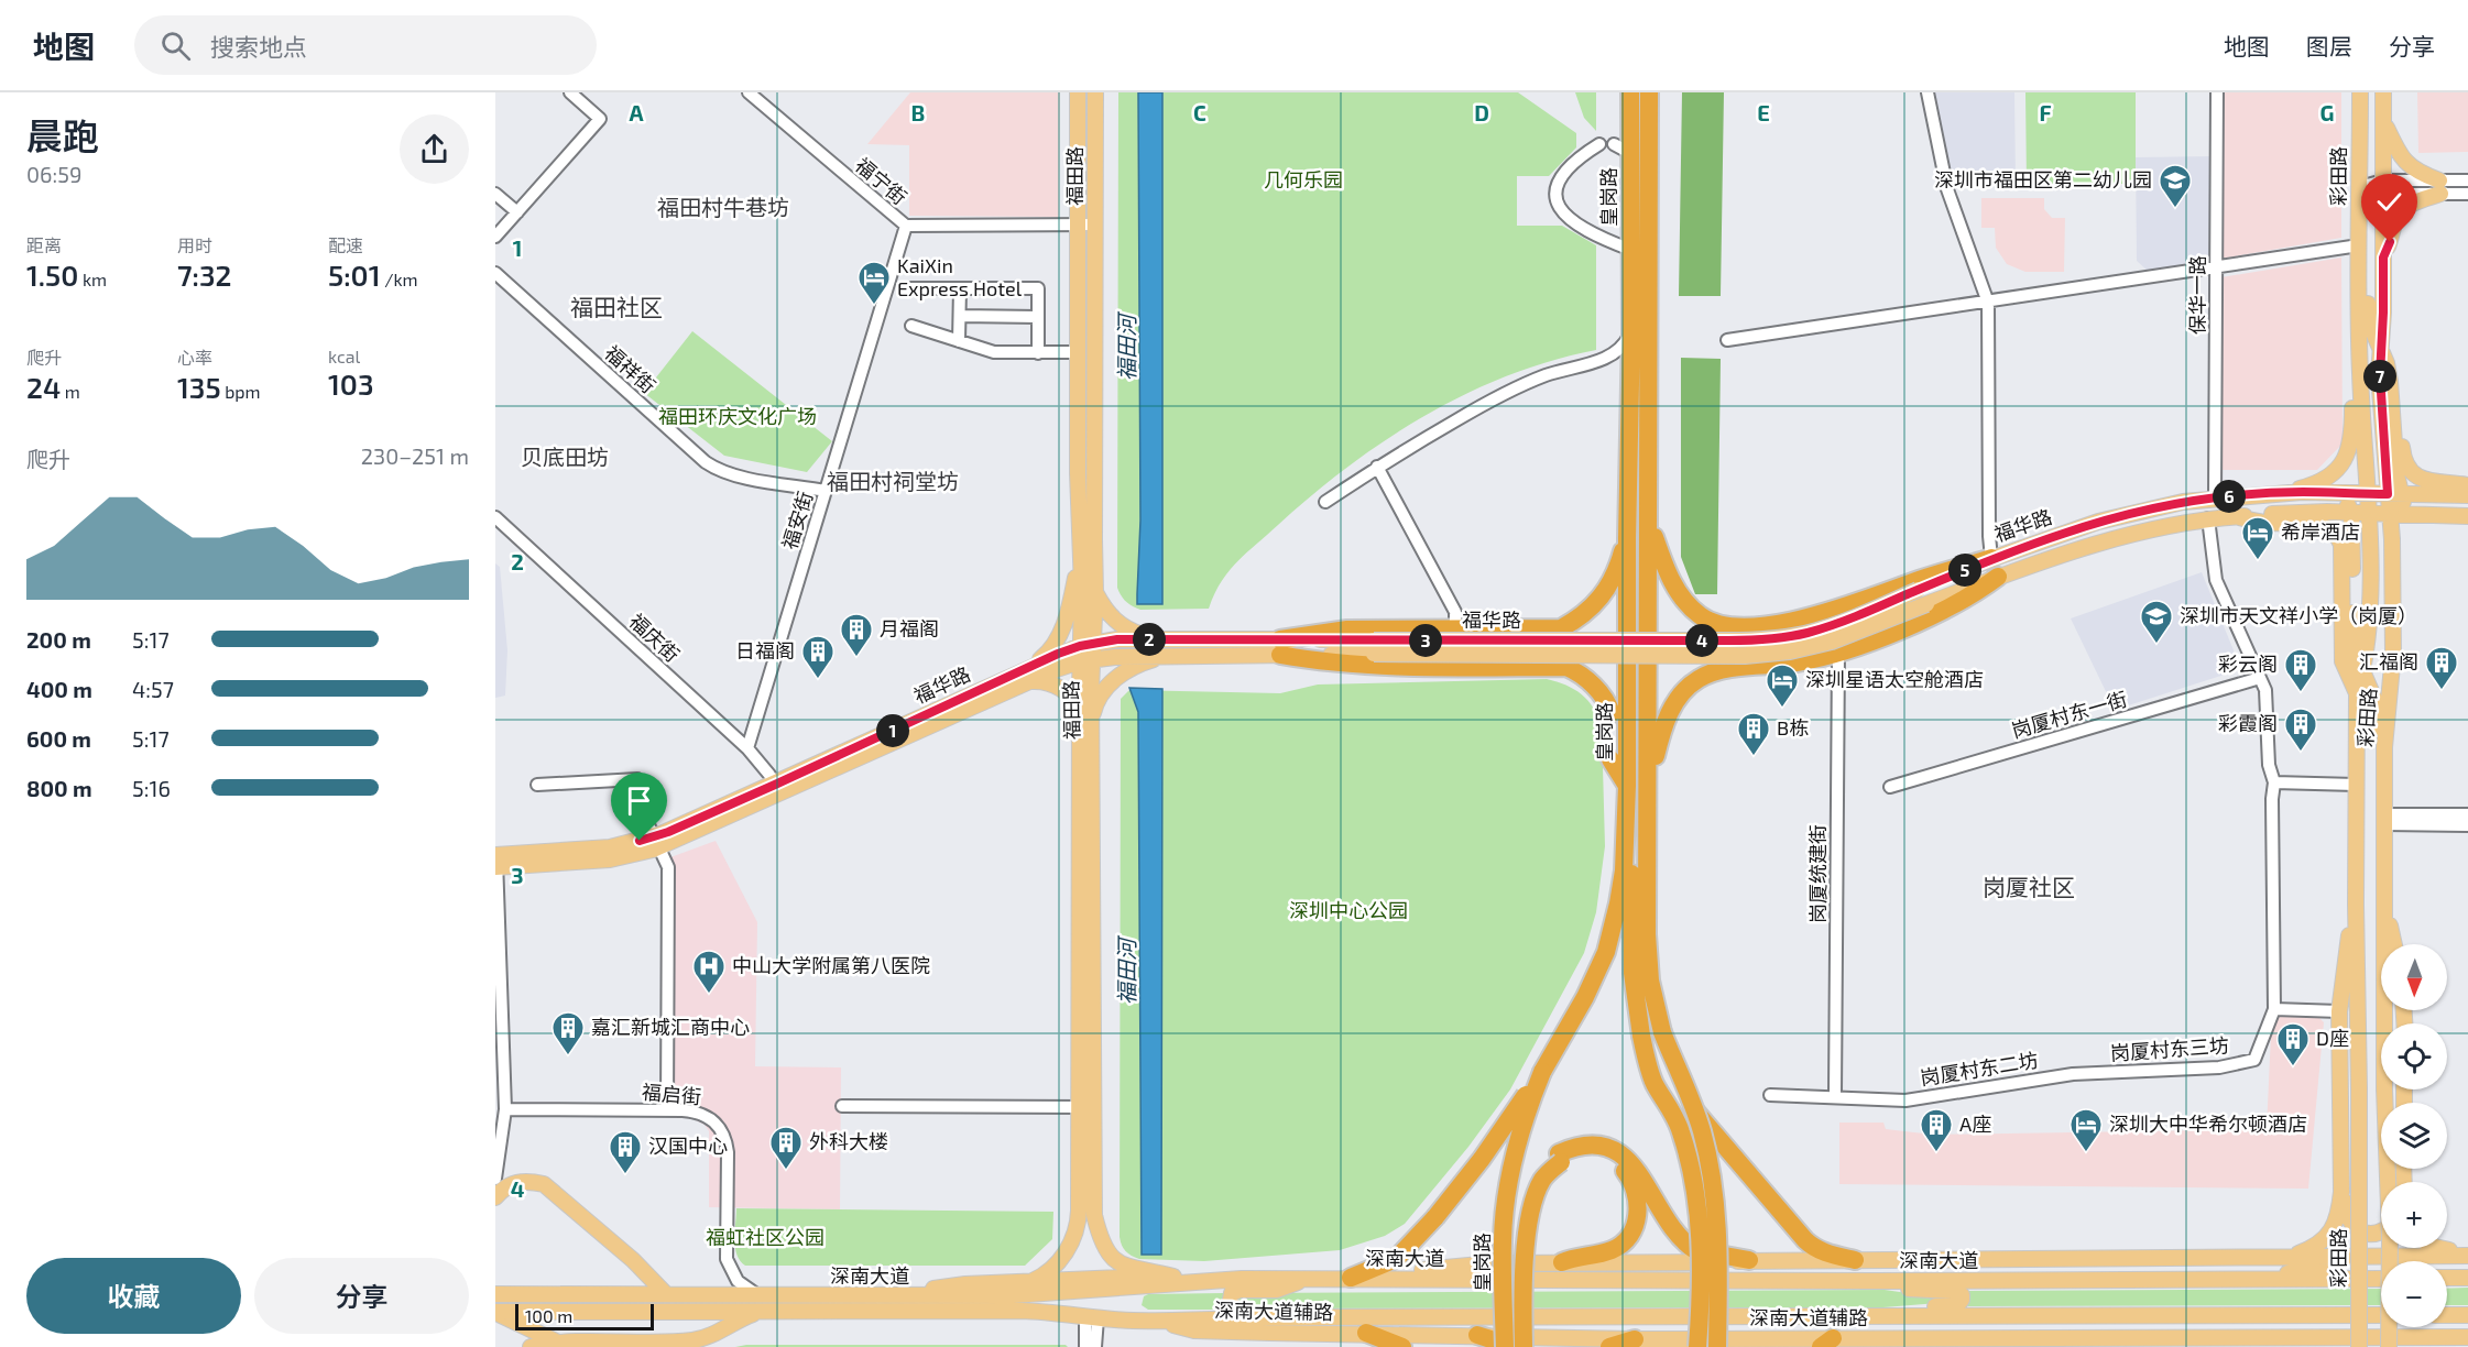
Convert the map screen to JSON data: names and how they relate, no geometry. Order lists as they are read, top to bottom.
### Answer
{
  "streets": {
    "highway": ["皇岗路"],
    "main road": [
      "福田路",
      "彩田路",
      "福华路",
      "深南大道",
      "深南大道辅路"
    ],
    "street": [
      "福宁街",
      "保华一路",
      "福祥街",
      "福安街",
      "福庆街",
      "岗厦村东一街",
      "岗厦统建街",
      "岗厦村东三坊",
      "岗厦村东二坊",
      "福启街"
    ]
  },
  "crossings": [
    ["福田路", "福宁街"],
    ["福田路", "福华路"],
    ["彩田路", "福华路"],
    ["福宁街", "福安街"],
    ["皇岗路", "深南大道辅路"],
    ["保华一路", "福华路"],
    ["福祥街", "福安街"],
    ["福安街", "福庆街"],
    ["福华路", "福庆街"],
    ["岗厦统建街", "岗厦村东二坊"],
    ["岗厦村东三坊", "岗厦村东二坊"],
    ["福启街", "深南大道"],
    ["深南大道", "深南大道辅路"]
  ],
  "districts": [
    "福田村牛巷坊",
    "福田社区",
    "贝底田坊",
    "福田村祠堂坊",
    "岗厦社区"
  ],
  "water": ["福田河"],
  "parks": [
    "几何乐园",
    "福田环庆文化广场",
    "深圳中心公园",
    "福虹社区公园"
  ],
  "places": {
    "school or university": ["深圳市福田区第二幼儿园", "深圳市天文祥小学（岗厦）"],
    "hotel": [
      "KaiXin Express Hotel",
      "希岸酒店",
      "深圳星语太空舱酒店",
      "深圳大中华希尔顿酒店"
    ],
    "building": [
      "月福阁",
      "日福阁",
      "汇福阁",
      "彩云阁",
      "彩霞阁",
      "B栋",
      "嘉汇新城汇商中心",
      "D座",
      "A座",
      "外科大楼",
      "汉国中心"
    ],
    "hospital": ["中山大学附属第八医院"]
  },
  "scale_bar": "100 m",
  "north": "bottom",
  "page": {
    "header": "地图",
    "search": "搜索地点",
    "nav": ["地图", "图层", "分享"],
    "heading": ["晨跑", "06:59"],
    "stats": [
      ["距离", "1.50 km"],
      ["用时", "7:32"],
      ["配速", "5:01 /km"],
      ["爬升", "24 m"],
      ["心率", "135 bpm"],
      ["kcal", "103"]
    ],
    "pins": [
      "7",
      "6",
      "5",
      "2",
      "3",
      "4",
      "1"
    ],
    "chart": ["爬升", "230–251 m"],
    "list": [
      {
        "name": "200 m",
        "note": "5:17"
      },
      {
        "name": "400 m",
        "note": "4:57"
      },
      {
        "name": "600 m",
        "note": "5:17"
      },
      {
        "name": "800 m",
        "note": "5:16"
      }
    ],
    "map_buttons": ["+", "−"],
    "buttons": ["收藏", "分享"],
    "scale": "100 m"
  },
  "grid": {
    "columns": [
      "A",
      "B",
      "C",
      "D",
      "E",
      "F",
      "G"
    ],
    "rows": [
      "1",
      "2",
      "3",
      "4"
    ]
  }
}
